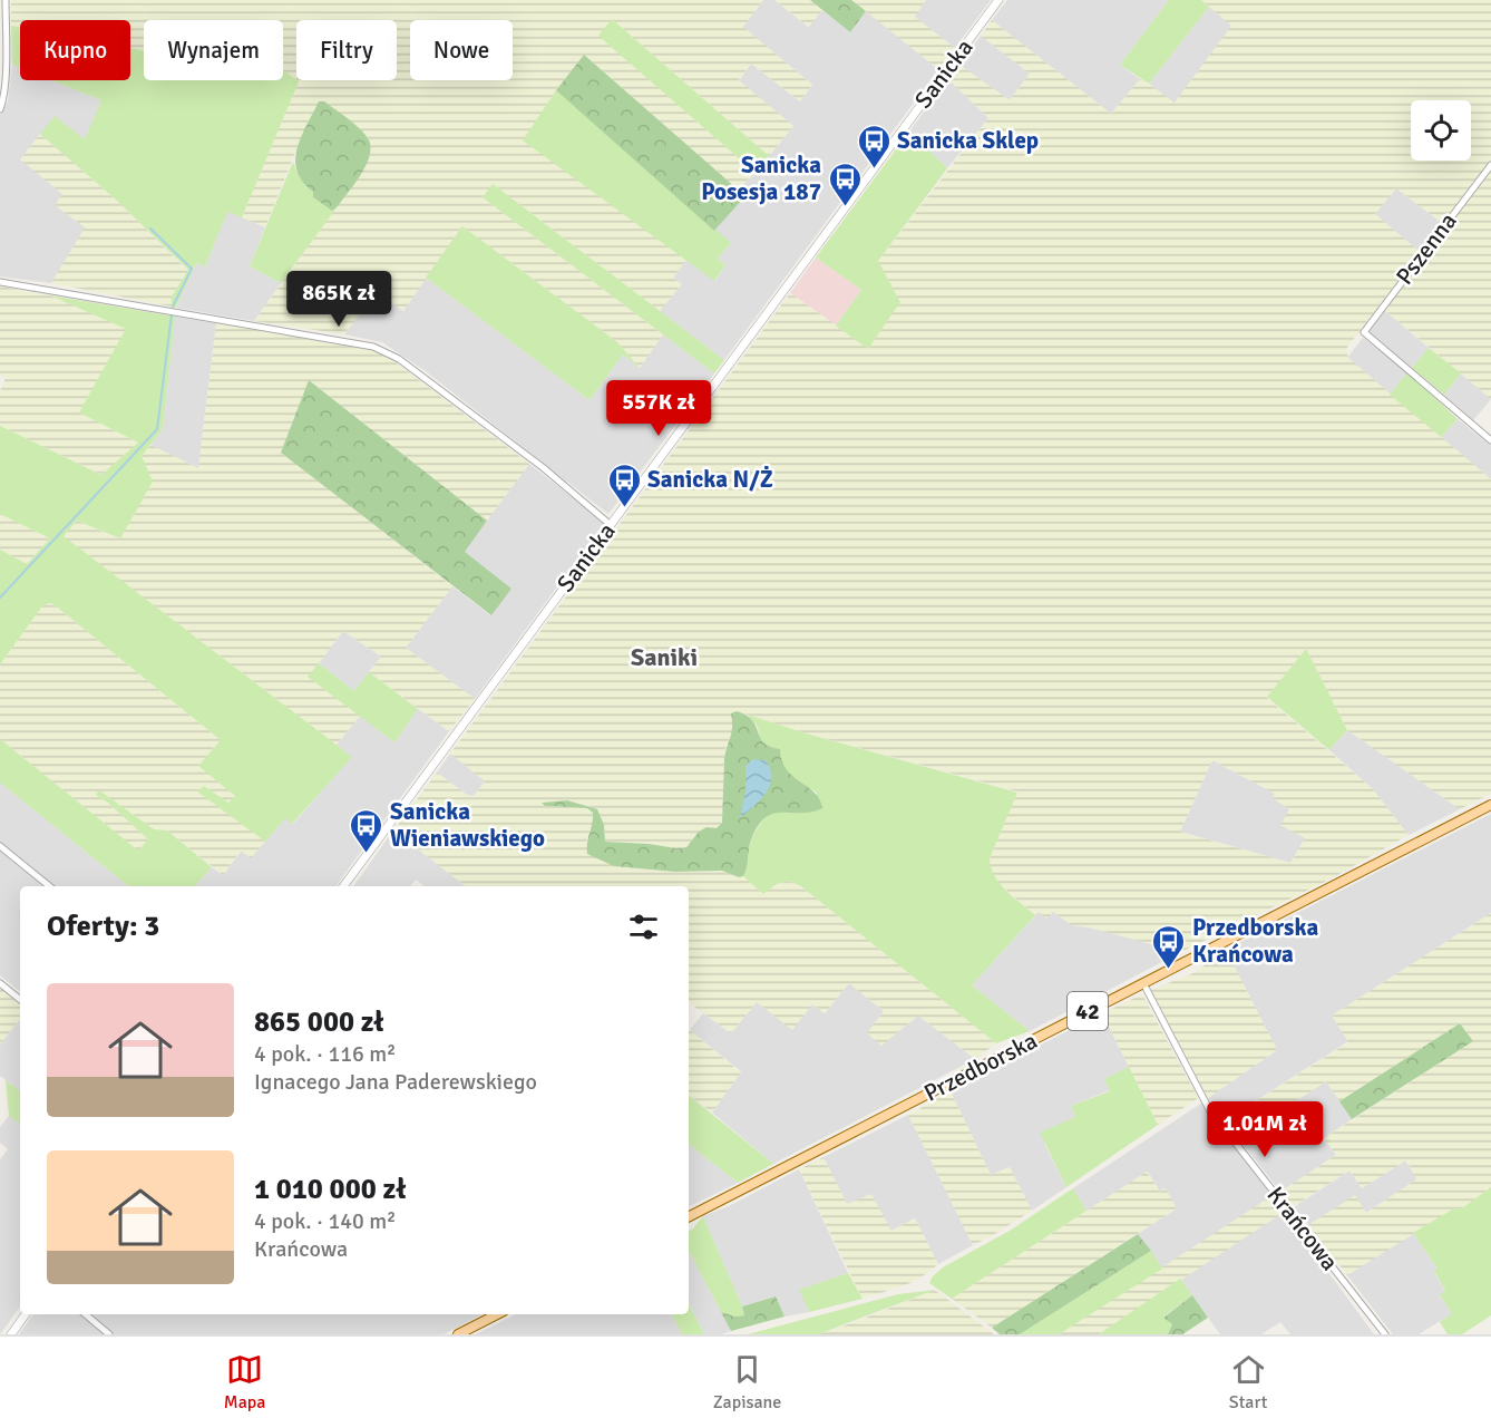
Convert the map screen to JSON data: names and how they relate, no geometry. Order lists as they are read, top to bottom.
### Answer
{
  "streets": {
    "main road": ["42", "Przedborska"],
    "street": ["Sanicka", "Pszenna", "Krańcowa"]
  },
  "crossings": [
    ["Przedborska", "Krańcowa"]
  ],
  "districts": ["Saniki"],
  "places": {
    "bus stop": [
      "Sanicka Sklep",
      "Sanicka Posesja 187",
      "Sanicka N/Ż",
      "Sanicka Wieniawskiego",
      "Przedborska Krańcowa"
    ]
  },
  "page": {
    "chip": [
      "Kupno",
      "Wynajem",
      "Filtry",
      "Nowe"
    ],
    "price": ["865K zł", "557K zł", "1.01M zł"],
    "heading": "Oferty: 3",
    "list": [
      {
        "name": "865 000 zł",
        "note": "4 pok. · 116 m² · Ignacego Jana Paderewskiego"
      },
      {
        "name": "1 010 000 zł",
        "note": "4 pok. · 140 m² · Krańcowa"
      }
    ],
    "tabs": ["Mapa", "Zapisane", "Start"]
  }
}
